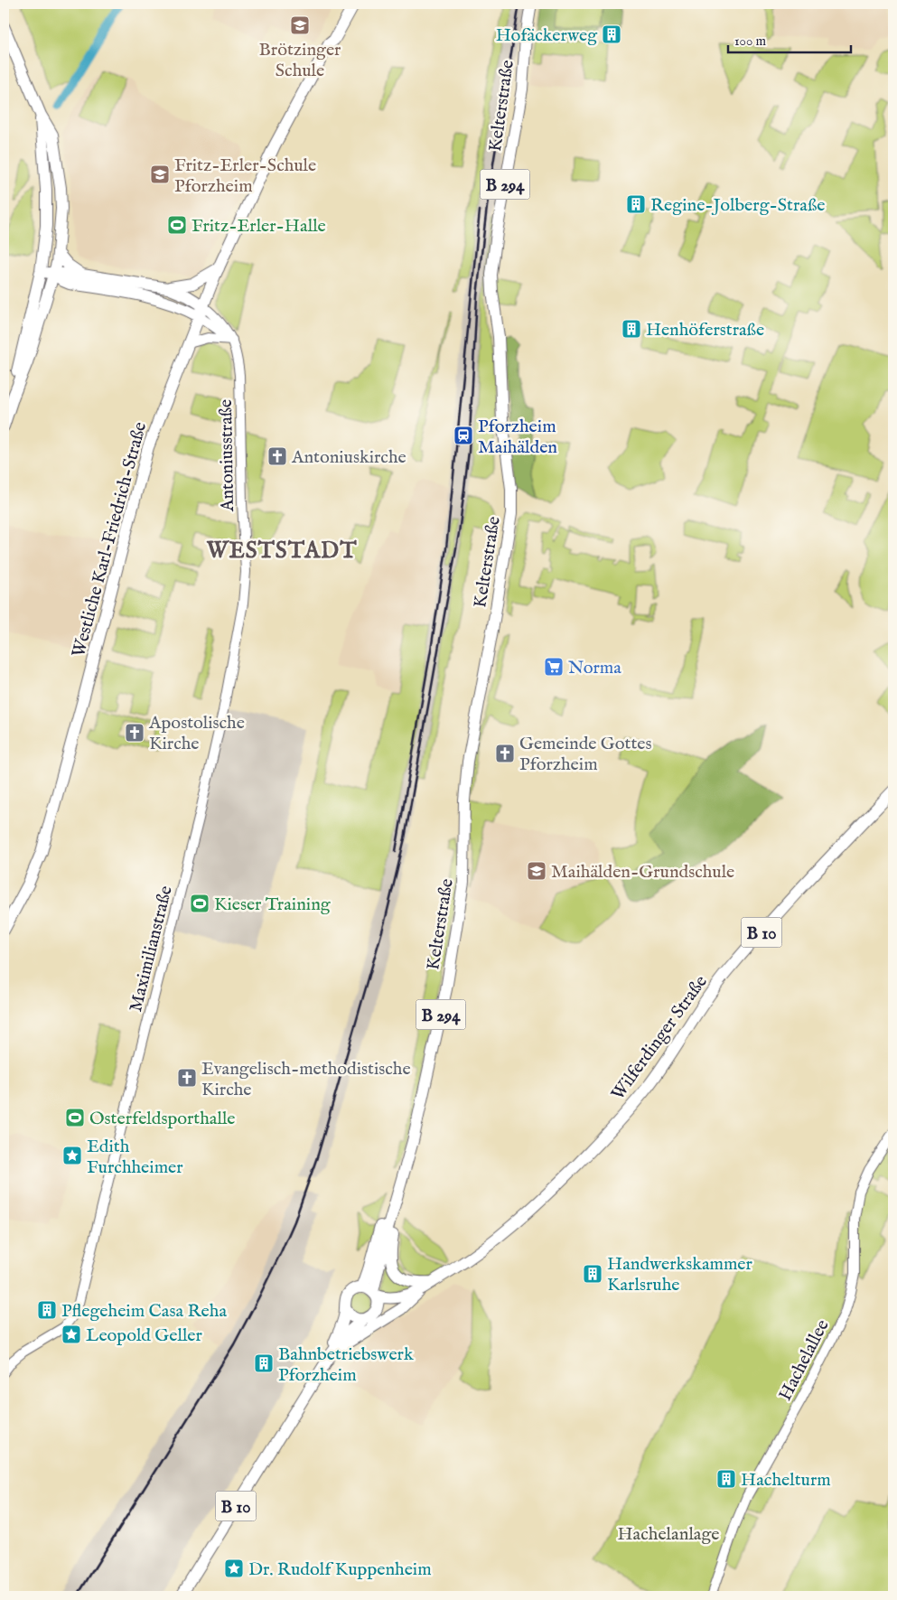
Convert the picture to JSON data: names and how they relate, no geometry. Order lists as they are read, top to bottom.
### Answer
{
  "streets": {
    "main road": [
      "Kelterstraße",
      "B 294",
      "Westliche Karl-Friedrich-Straße",
      "B 10",
      "Wilferdinger Straße"
    ],
    "street": ["Antoniusstraße", "Maximilianstraße", "Hachelallee"]
  },
  "crossings": [
    ["Kelterstraße", "B 10"],
    ["Kelterstraße", "Wilferdinger Straße"],
    ["Antoniusstraße", "Westliche Karl-Friedrich-Straße"],
    ["Antoniusstraße", "Maximilianstraße"],
    ["B 10", "Wilferdinger Straße"]
  ],
  "districts": ["WESTSTADT"],
  "parks": ["Hachelanlage"],
  "places": {
    "school or university": ["Brötzinger Schule", "Fritz-Erler-Schule Pforzheim", "Maihälden-Grundschule"],
    "building": [
      "Hofäckerweg",
      "Regine-Jolberg-Straße",
      "Henhöferstraße",
      "Handwerkskammer Karlsruhe",
      "Pflegeheim Casa Reha",
      "Bahnbetriebswerk Pforzheim",
      "Hachelturm"
    ],
    "sports": ["Fritz-Erler-Halle", "Kieser Training", "Osterfeldsporthalle"],
    "station": ["Pforzheim Maihälden"],
    "church": [
      "Antoniuskirche",
      "Apostolische Kirche",
      "Gemeinde Gottes Pforzheim",
      "Evangelisch-methodistische Kirche"
    ],
    "supermarket": ["Norma"],
    "place": ["Edith Furchheimer", "Leopold Geller", "Dr. Rudolf Kuppenheim"]
  },
  "scale_bar": "100 m"
}
